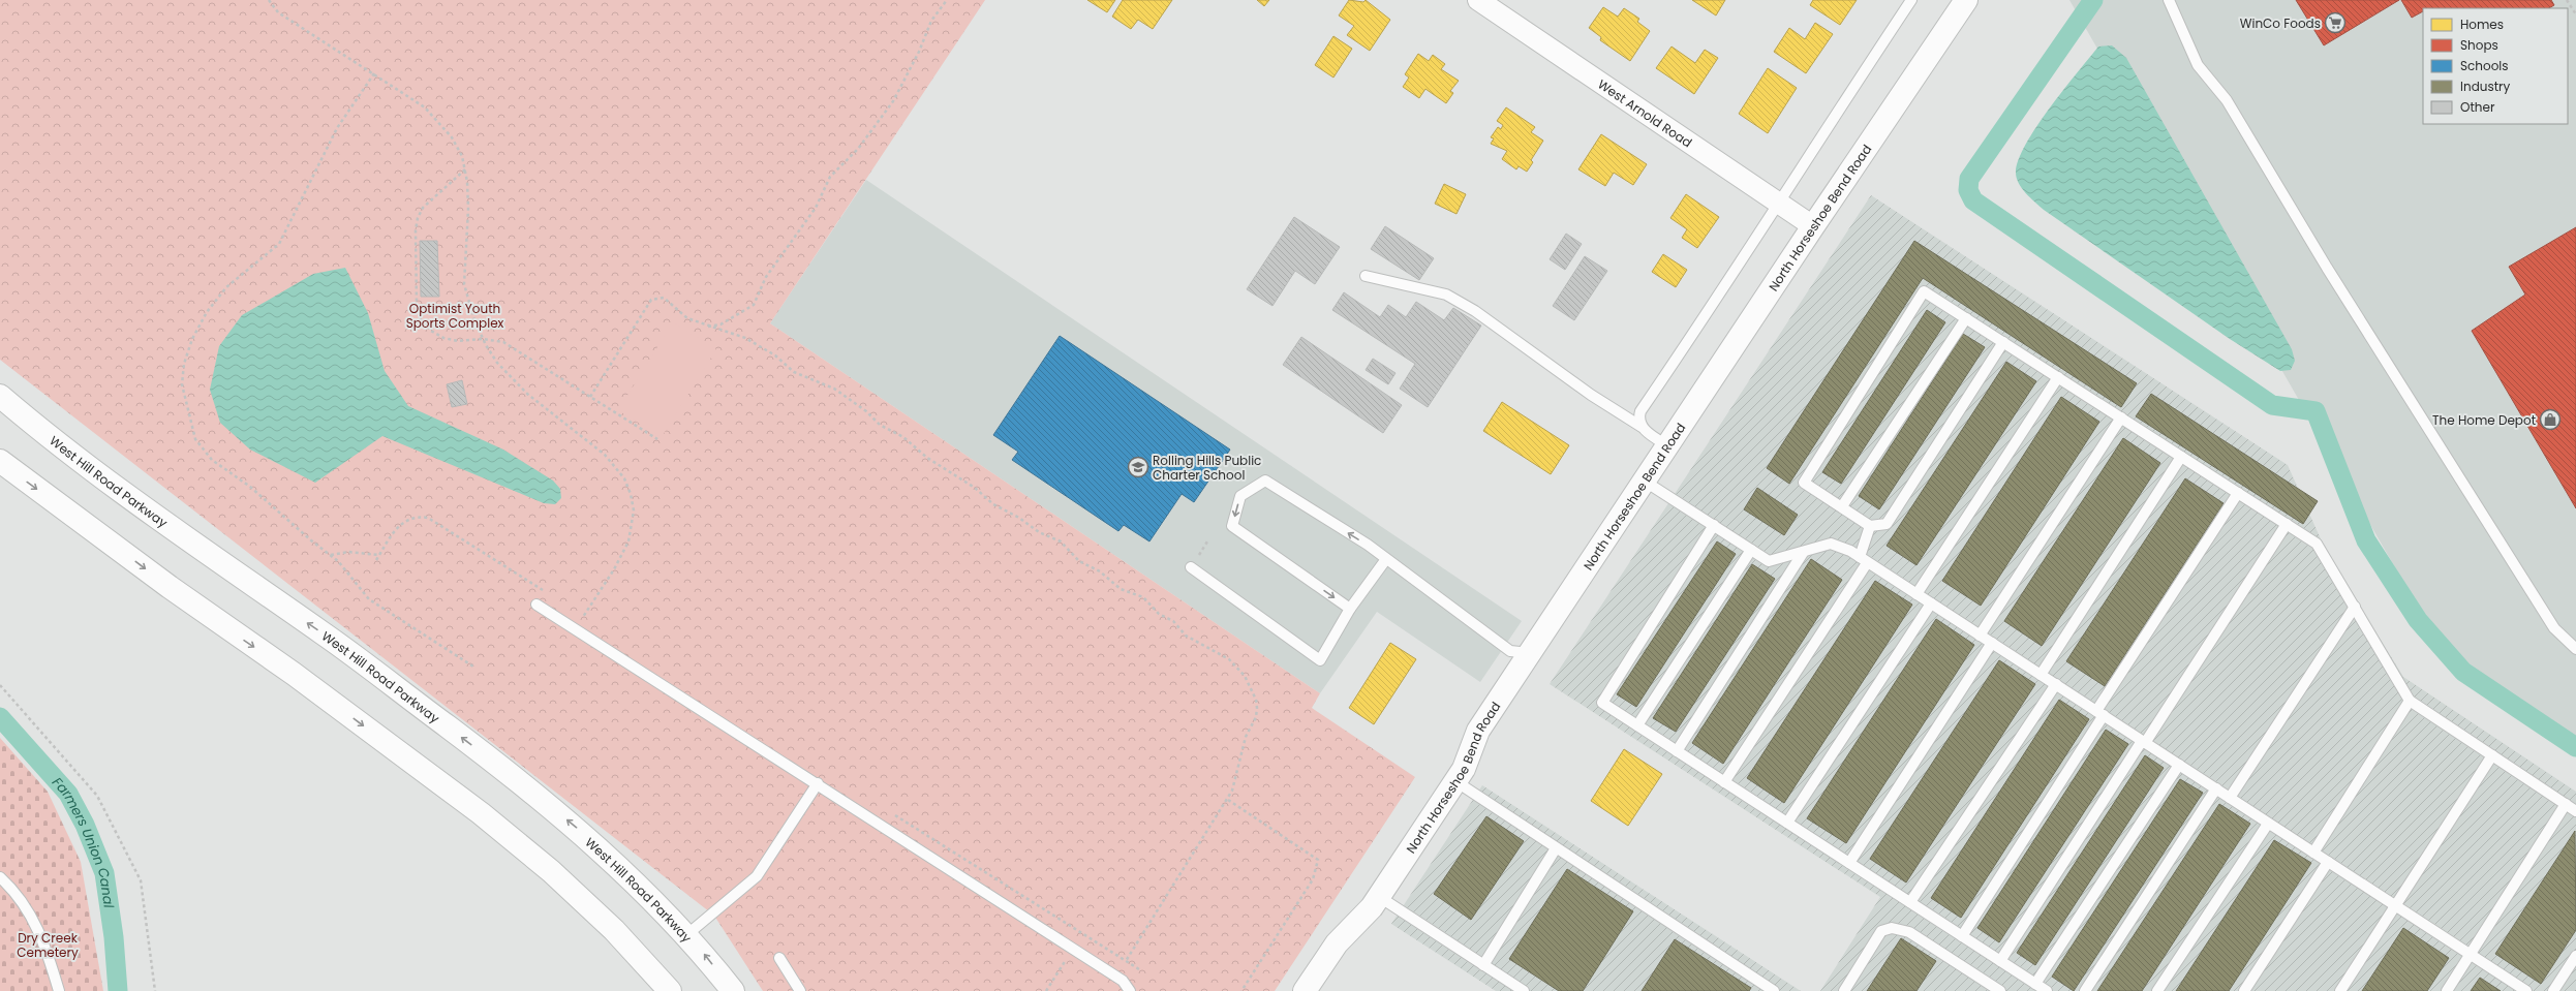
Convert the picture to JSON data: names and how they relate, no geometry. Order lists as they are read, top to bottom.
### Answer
{
  "streets": {
    "street": ["West Arnold Road", "North Horseshoe Bend Road", "West Hill Road Parkway"]
  },
  "crossings": [
    ["West Arnold Road", "North Horseshoe Bend Road"]
  ],
  "water": ["Farmers Union Canal"],
  "parks": ["Optimist Youth Sports Complex", "Dry Creek Cemetery"],
  "places": {
    "supermarket": ["WinCo Foods"],
    "shop": ["The Home Depot"],
    "school or university": ["Rolling Hills Public Charter School"]
  },
  "legend": [
    "Homes",
    "Shops",
    "Schools",
    "Industry",
    "Other"
  ]
}
